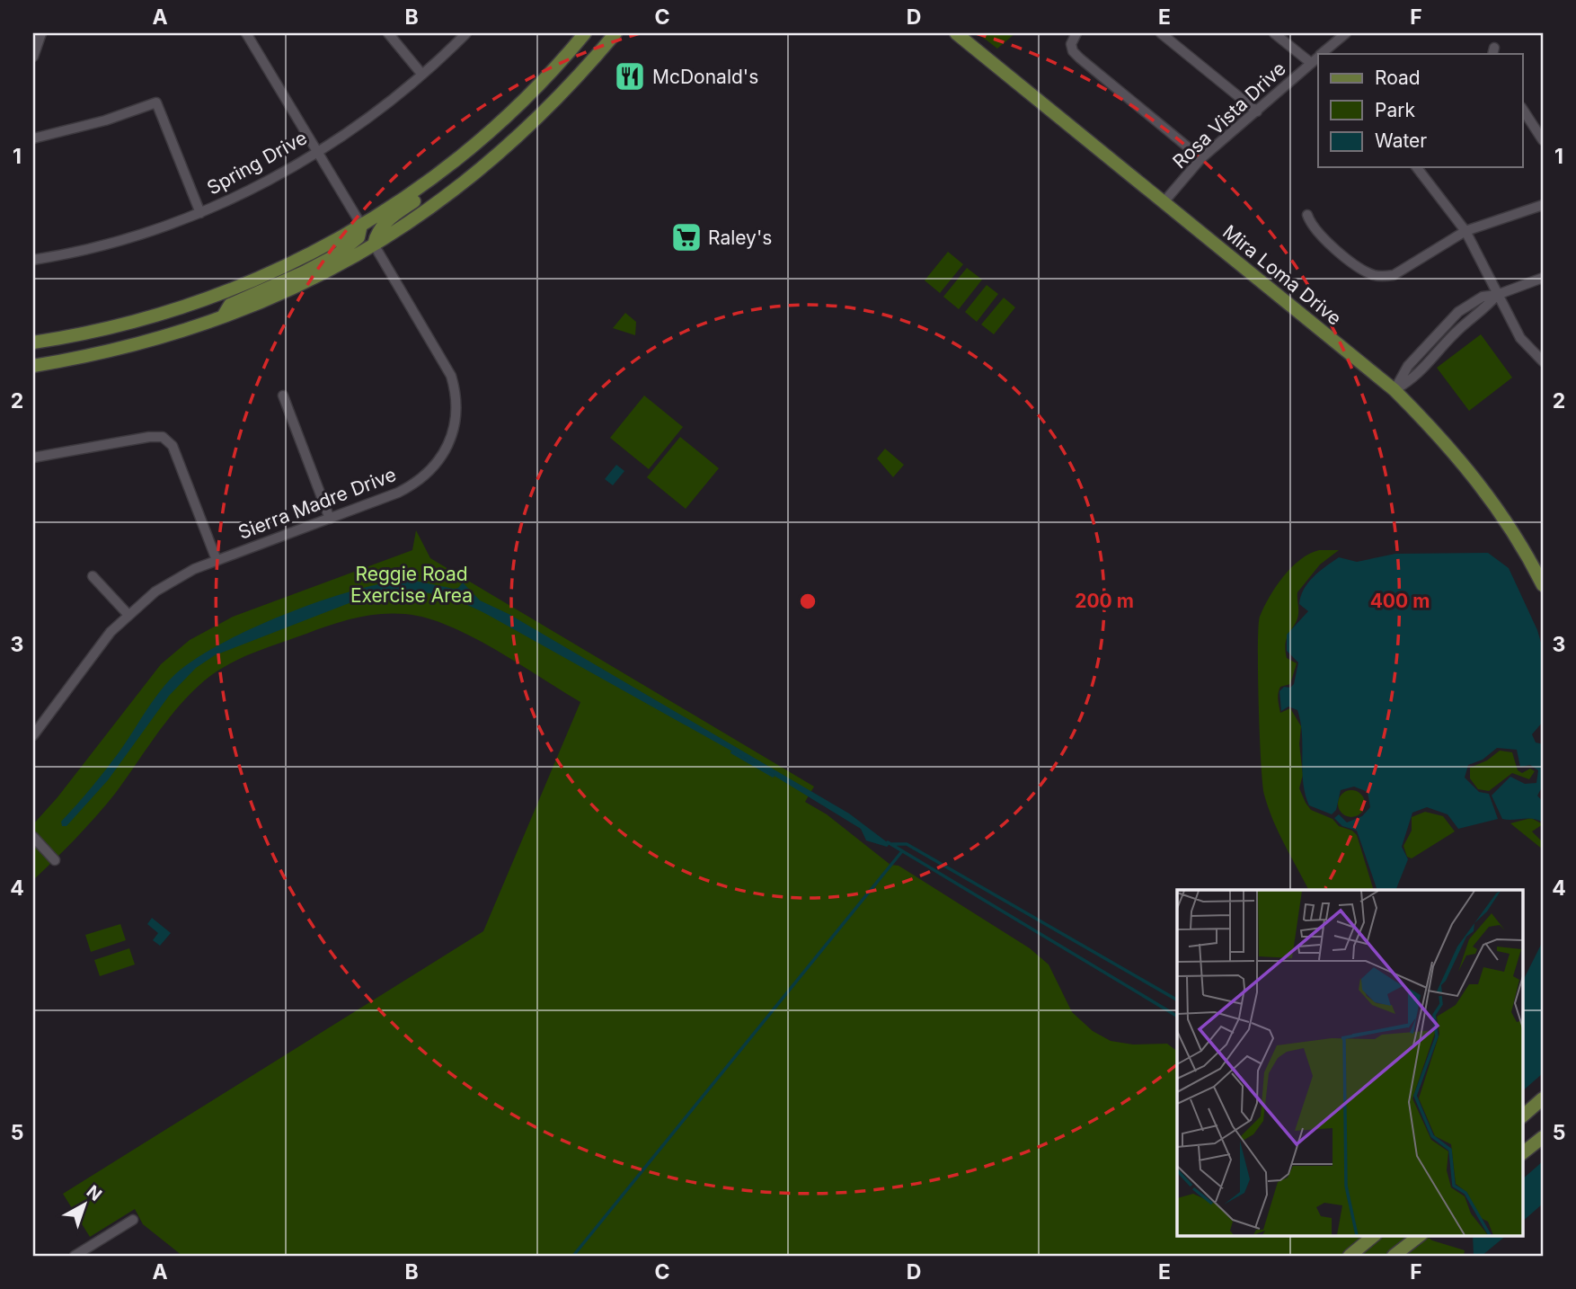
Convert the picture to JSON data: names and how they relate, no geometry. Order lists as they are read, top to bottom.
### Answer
{
  "streets": {
    "main road": ["Mira Loma Drive"],
    "street": ["Rosa Vista Drive", "Spring Drive", "Sierra Madre Drive"]
  },
  "crossings": [
    ["Rosa Vista Drive", "Mira Loma Drive"]
  ],
  "parks": ["Reggie Road Exercise Area"],
  "places": {
    "restaurant": ["McDonald's"],
    "supermarket": ["Raley's"]
  },
  "legend": ["Road", "Park", "Water"],
  "north": "top right",
  "grid": {
    "columns": [
      "A",
      "B",
      "C",
      "D",
      "E",
      "F"
    ],
    "rows": [
      "1",
      "2",
      "3",
      "4",
      "5"
    ]
  },
  "rings": ["200 m", "400 m"]
}
